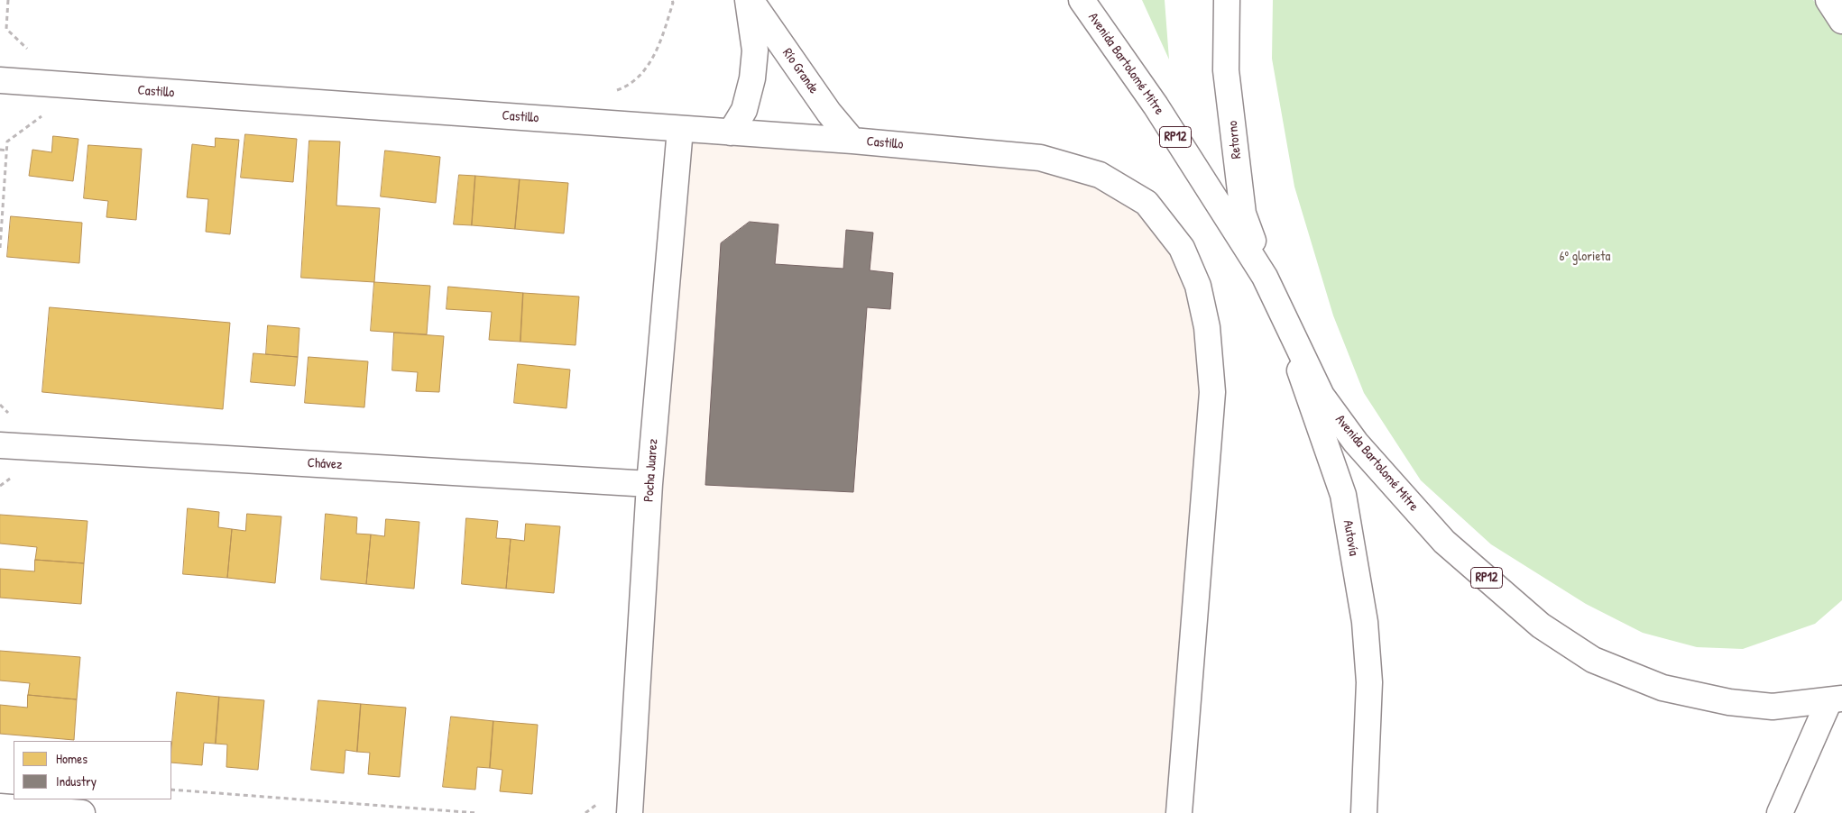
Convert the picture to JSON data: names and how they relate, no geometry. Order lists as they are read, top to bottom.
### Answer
{
  "streets": {
    "street": [
      "Avenida Bartolomé Mitre",
      "Río Grande",
      "Castillo",
      "RP12",
      "Retorno",
      "Chávez",
      "Pocha Juarez",
      "Autovía"
    ]
  },
  "crossings": [
    ["Avenida Bartolomé Mitre", "Retorno"],
    ["Avenida Bartolomé Mitre", "Autovía"],
    ["Río Grande", "Castillo"],
    ["Castillo", "Pocha Juarez"],
    ["Retorno", "Autovía"],
    ["Chávez", "Pocha Juarez"]
  ],
  "parks": ["6º glorieta"],
  "legend": ["Homes", "Industry"]
}
